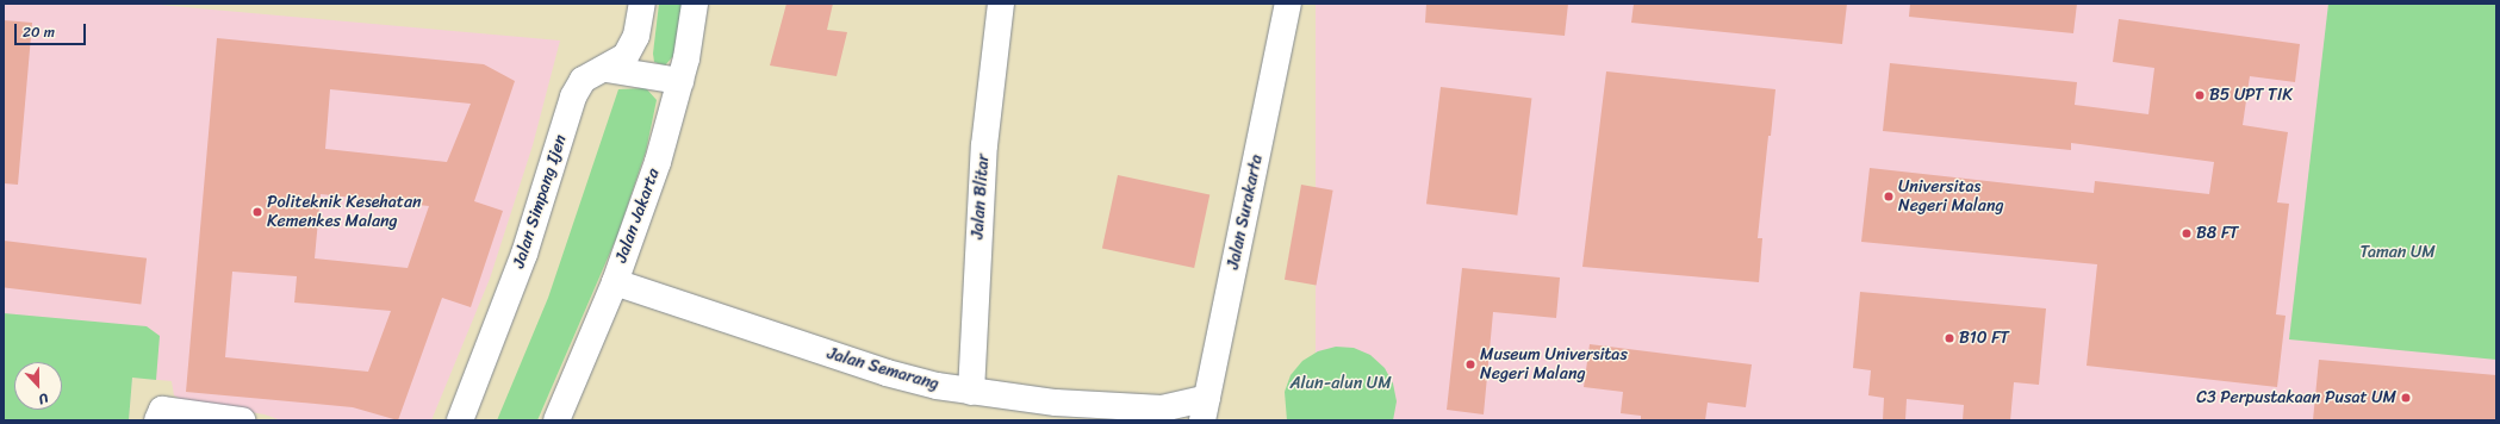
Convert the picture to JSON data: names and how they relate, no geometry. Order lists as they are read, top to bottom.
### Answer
{
  "streets": {
    "street": [
      "Jalan Blitar",
      "Jalan Simpang Ijen",
      "Jalan Surakarta",
      "Jalan Jakarta",
      "Jalan Semarang"
    ]
  },
  "crossings": [
    ["Jalan Blitar", "Jalan Semarang"],
    ["Jalan Surakarta", "Jalan Semarang"],
    ["Jalan Jakarta", "Jalan Semarang"]
  ],
  "parks": ["Taman UM", "Alun-alun UM"],
  "places": [
    "B5 UPT TIK",
    "Universitas Negeri Malang",
    "Politeknik Kesehatan Kemenkes Malang",
    "B8 FT",
    "B10 FT",
    "Museum Universitas Negeri Malang",
    "C3 Perpustakaan Pusat UM"
  ],
  "scale_bar": "20 m",
  "north": "bottom"
}
